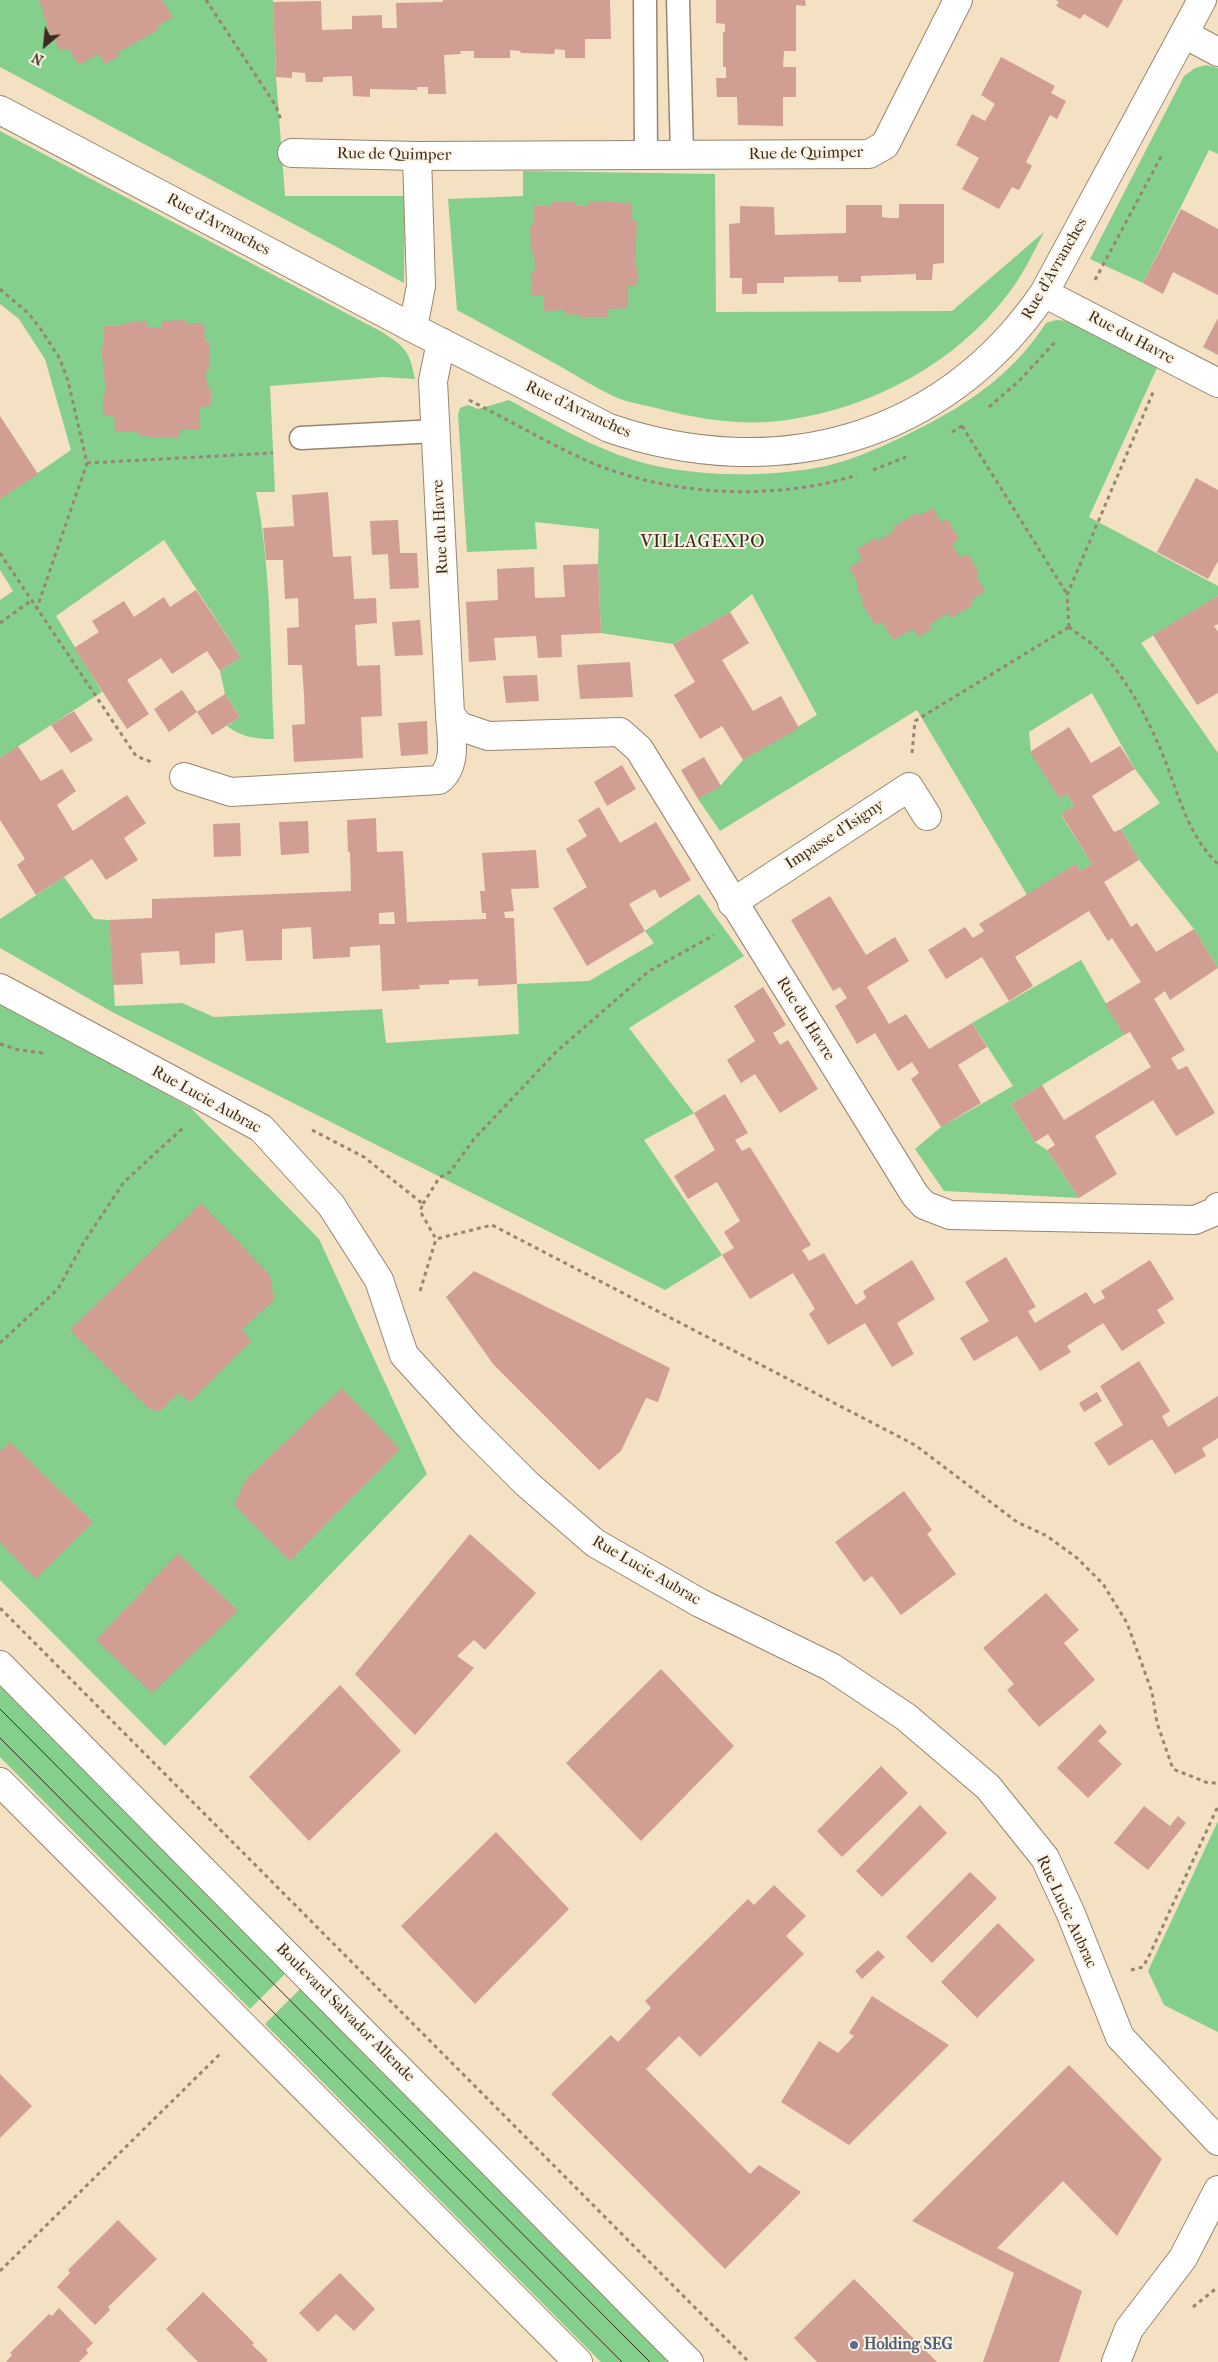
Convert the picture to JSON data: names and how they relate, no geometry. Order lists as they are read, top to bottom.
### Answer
{
  "streets": {
    "street": [
      "Rue de Quimper",
      "Rue d'Avranches",
      "Rue du Havre",
      "Impasse d'Isigny",
      "Rue Lucie Aubrac",
      "Boulevard Salvador Allende"
    ]
  },
  "crossings": [
    ["Rue d'Avranches", "Rue du Havre"],
    ["Rue du Havre", "Impasse d'Isigny"]
  ],
  "districts": ["VILLAGEXPO"],
  "places": ["Holding SEG"],
  "north": "bottom left"
}
